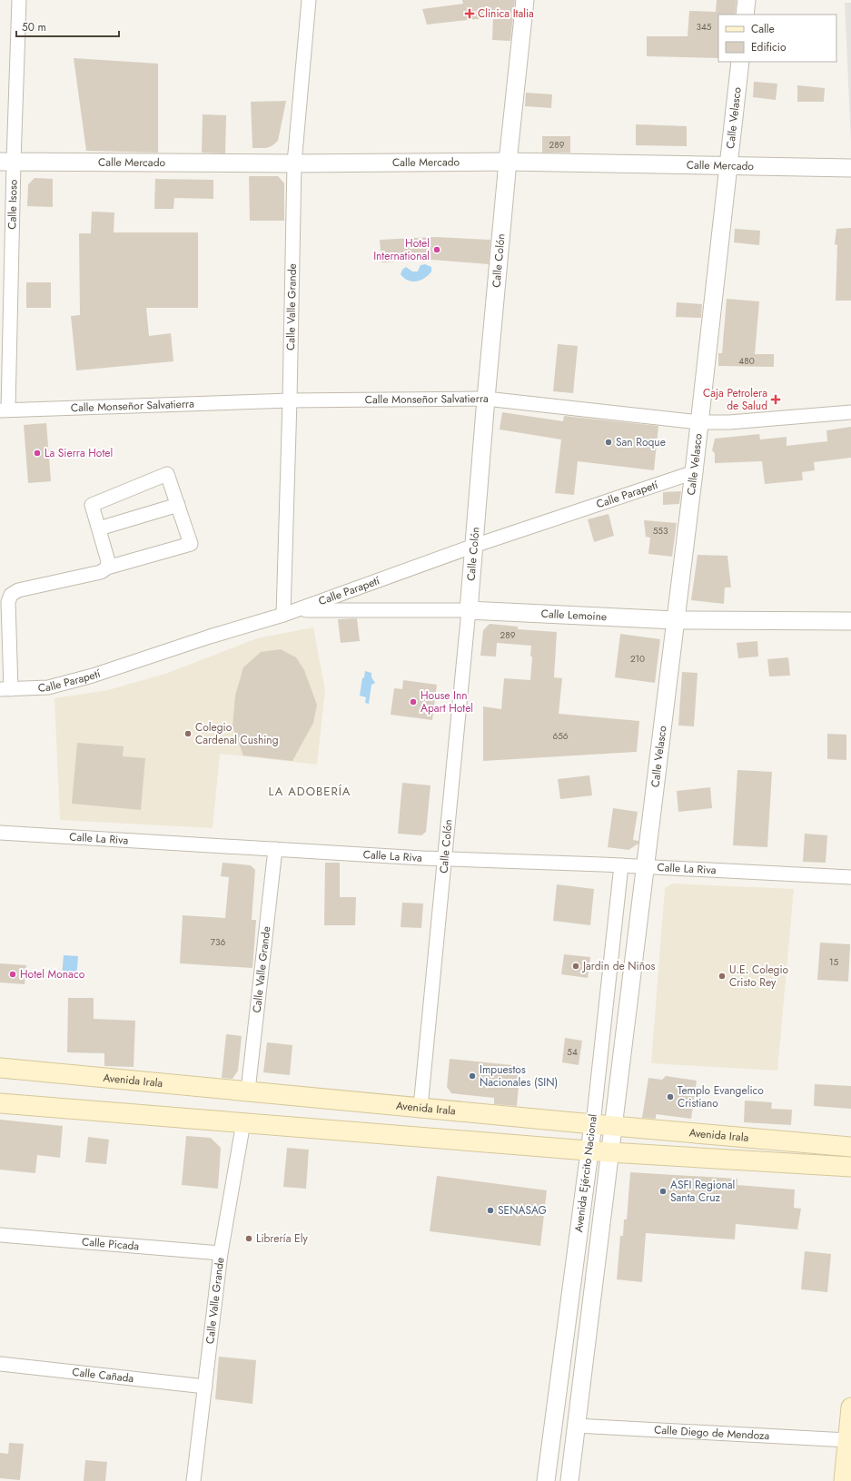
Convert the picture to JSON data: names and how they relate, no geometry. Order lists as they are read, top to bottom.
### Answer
{
  "streets": {
    "main road": ["Avenida Irala"],
    "street": [
      "Calle Velasco",
      "Calle Mercado",
      "Calle Isoso",
      "Calle Colón",
      "Calle Valle Grande",
      "Calle Monseñor Salvatierra",
      "Calle Parapetí",
      "Calle Lemoine",
      "Calle La Riva",
      "Avenida Ejército Nacional",
      "Calle Picada",
      "Calle Cañada",
      "Calle Diego de Mendoza"
    ]
  },
  "crossings": [
    ["Calle Velasco", "Calle Mercado"],
    ["Calle Velasco", "Calle Monseñor Salvatierra"],
    ["Calle Velasco", "Calle Parapetí"],
    ["Calle Velasco", "Calle Lemoine"],
    ["Calle Velasco", "Calle La Riva"],
    ["Calle Velasco", "Avenida Ejército Nacional"],
    ["Calle Mercado", "Calle Isoso"],
    ["Calle Mercado", "Calle Colón"],
    ["Calle Mercado", "Calle Valle Grande"],
    ["Calle Isoso", "Calle Monseñor Salvatierra"],
    ["Calle Colón", "Calle Monseñor Salvatierra"],
    ["Calle Colón", "Calle Parapetí"],
    ["Calle Colón", "Calle Lemoine"],
    ["Calle Colón", "Calle La Riva"],
    ["Calle Colón", "Avenida Irala"],
    ["Calle Valle Grande", "Calle Monseñor Salvatierra"],
    ["Calle Valle Grande", "Calle Parapetí"],
    ["Calle Valle Grande", "Calle Lemoine"],
    ["Calle Valle Grande", "Calle La Riva"],
    ["Calle Valle Grande", "Avenida Irala"],
    ["Calle Valle Grande", "Calle Picada"],
    ["Calle Valle Grande", "Calle Cañada"],
    ["Calle Parapetí", "Calle Lemoine"],
    ["Calle La Riva", "Avenida Ejército Nacional"],
    ["Avenida Irala", "Avenida Ejército Nacional"],
    ["Avenida Ejército Nacional", "Calle Diego de Mendoza"]
  ],
  "districts": ["LA ADOBERÍA"],
  "places": {
    "health": ["Clinica Italia", "Caja Petrolera de Salud"],
    "other": [
      "Hotel International",
      "San Roque",
      "La Sierra Hotel",
      "House Inn Apart Hotel",
      "Colegio Cardenal Cushing",
      "Jardin de Niños",
      "Hotel Monaco",
      "U.E. Colegio Cristo Rey",
      "Impuestos Nacionales (SIN)",
      "Templo Evangelico Cristiano",
      "ASFI Regional Santa Cruz",
      "SENASAG",
      "Librería Ely"
    ]
  },
  "house_numbers": [
    "345",
    "289",
    "480",
    "553",
    "289",
    "210",
    "656",
    "736",
    "15",
    "54"
  ],
  "legend": ["Calle", "Edificio"],
  "scale_bar": "50 m"
}
